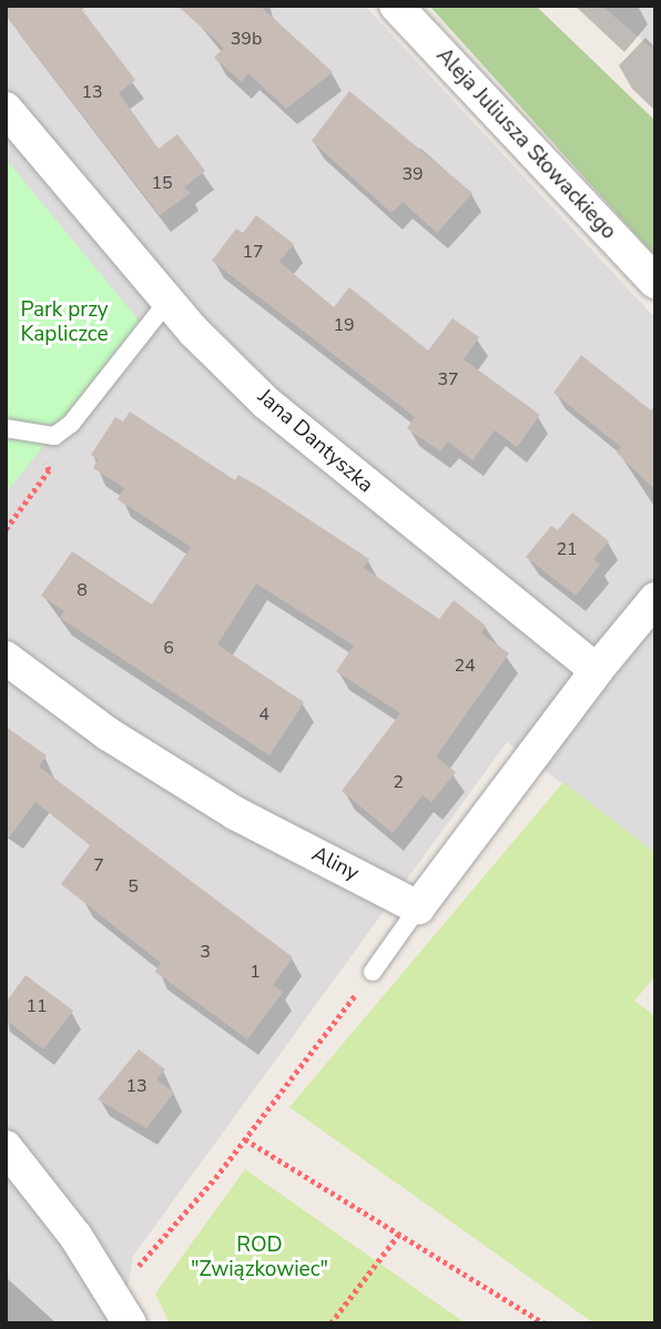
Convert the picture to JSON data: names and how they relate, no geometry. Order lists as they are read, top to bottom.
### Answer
{
  "streets": {
    "street": ["Aleja Juliusza Słowackiego", "Jana Dantyszka", "Aliny"]
  },
  "parks": ["Park przy Kapliczce", "ROD \"Związkowiec\""],
  "house_numbers": [
    "39b",
    "13",
    "39",
    "15",
    "17",
    "19",
    "37",
    "21",
    "8",
    "6",
    "24",
    "4",
    "2",
    "7",
    "5",
    "3",
    "1",
    "11",
    "13"
  ]
}
